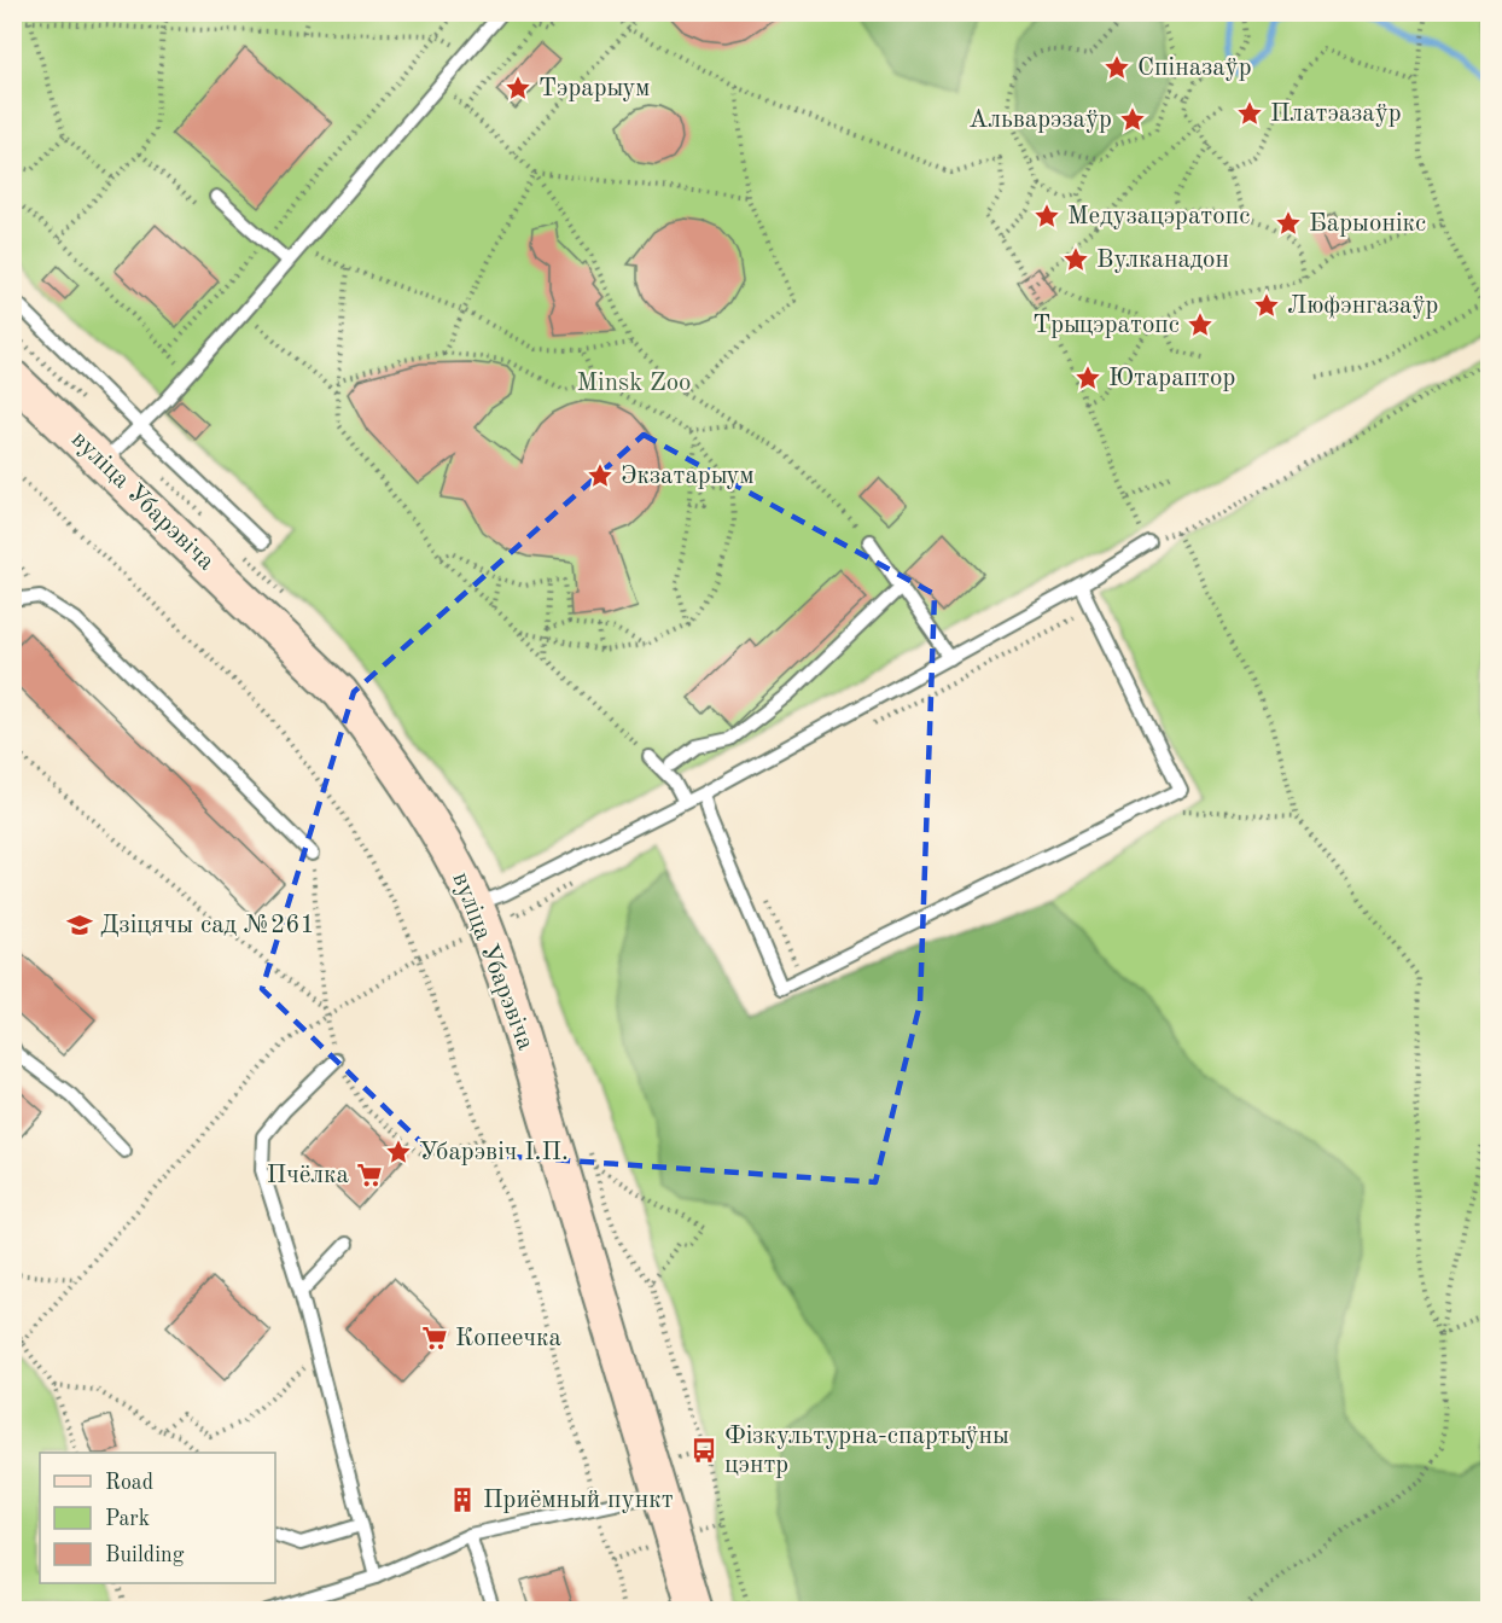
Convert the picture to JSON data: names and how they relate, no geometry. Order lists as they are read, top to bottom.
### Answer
{
  "streets": {
    "main road": ["вуліца Убарэвіча"]
  },
  "parks": ["Minsk Zoo"],
  "places": {
    "place": [
      "Спіназаўр",
      "Тэрарыум",
      "Платэазаўр",
      "Альварэзаўр",
      "Медузацэратопс",
      "Барыонікс",
      "Вулканадон",
      "Люфэнгазаўр",
      "Трыцэратопс",
      "Ютараптор",
      "Экзатарыум",
      "Убарэвіч І.П."
    ],
    "school or university": ["Дзіцячы сад №261"],
    "supermarket": ["Пчёлка", "Копеечка"],
    "bus stop": ["Фізкультурна-спартыўны цэнтр"],
    "building": ["Приёмный пункт"]
  },
  "legend": ["Road", "Park", "Building"]
}
